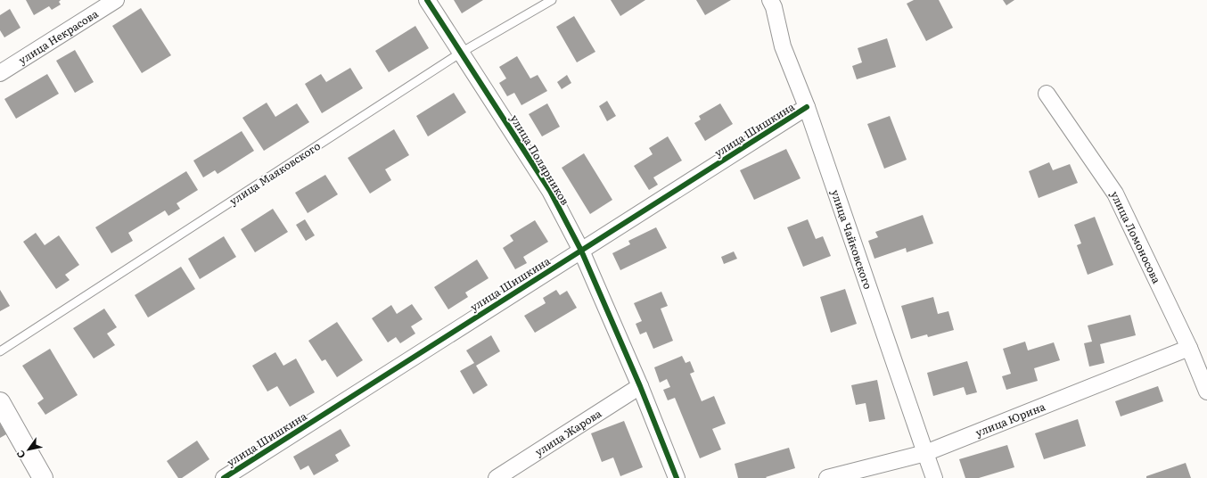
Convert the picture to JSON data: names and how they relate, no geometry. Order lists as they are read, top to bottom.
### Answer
{
  "streets": {
    "street": [
      "улица Некрасова",
      "улица Шишкина",
      "улица Полярников",
      "улица Ломоносова",
      "улица Чайковского",
      "улица Юрина",
      "улица Жарова"
    ],
    "lane": ["улица Маяковского"]
  },
  "crossings": [
    ["улица Шишкина", "улица Полярников"],
    ["улица Шишкина", "улица Чайковского"],
    ["улица Полярников", "улица Маяковского"],
    ["улица Полярников", "улица Жарова"],
    ["улица Ломоносова", "улица Юрина"],
    ["улица Чайковского", "улица Юрина"]
  ],
  "north": "bottom left"
}
